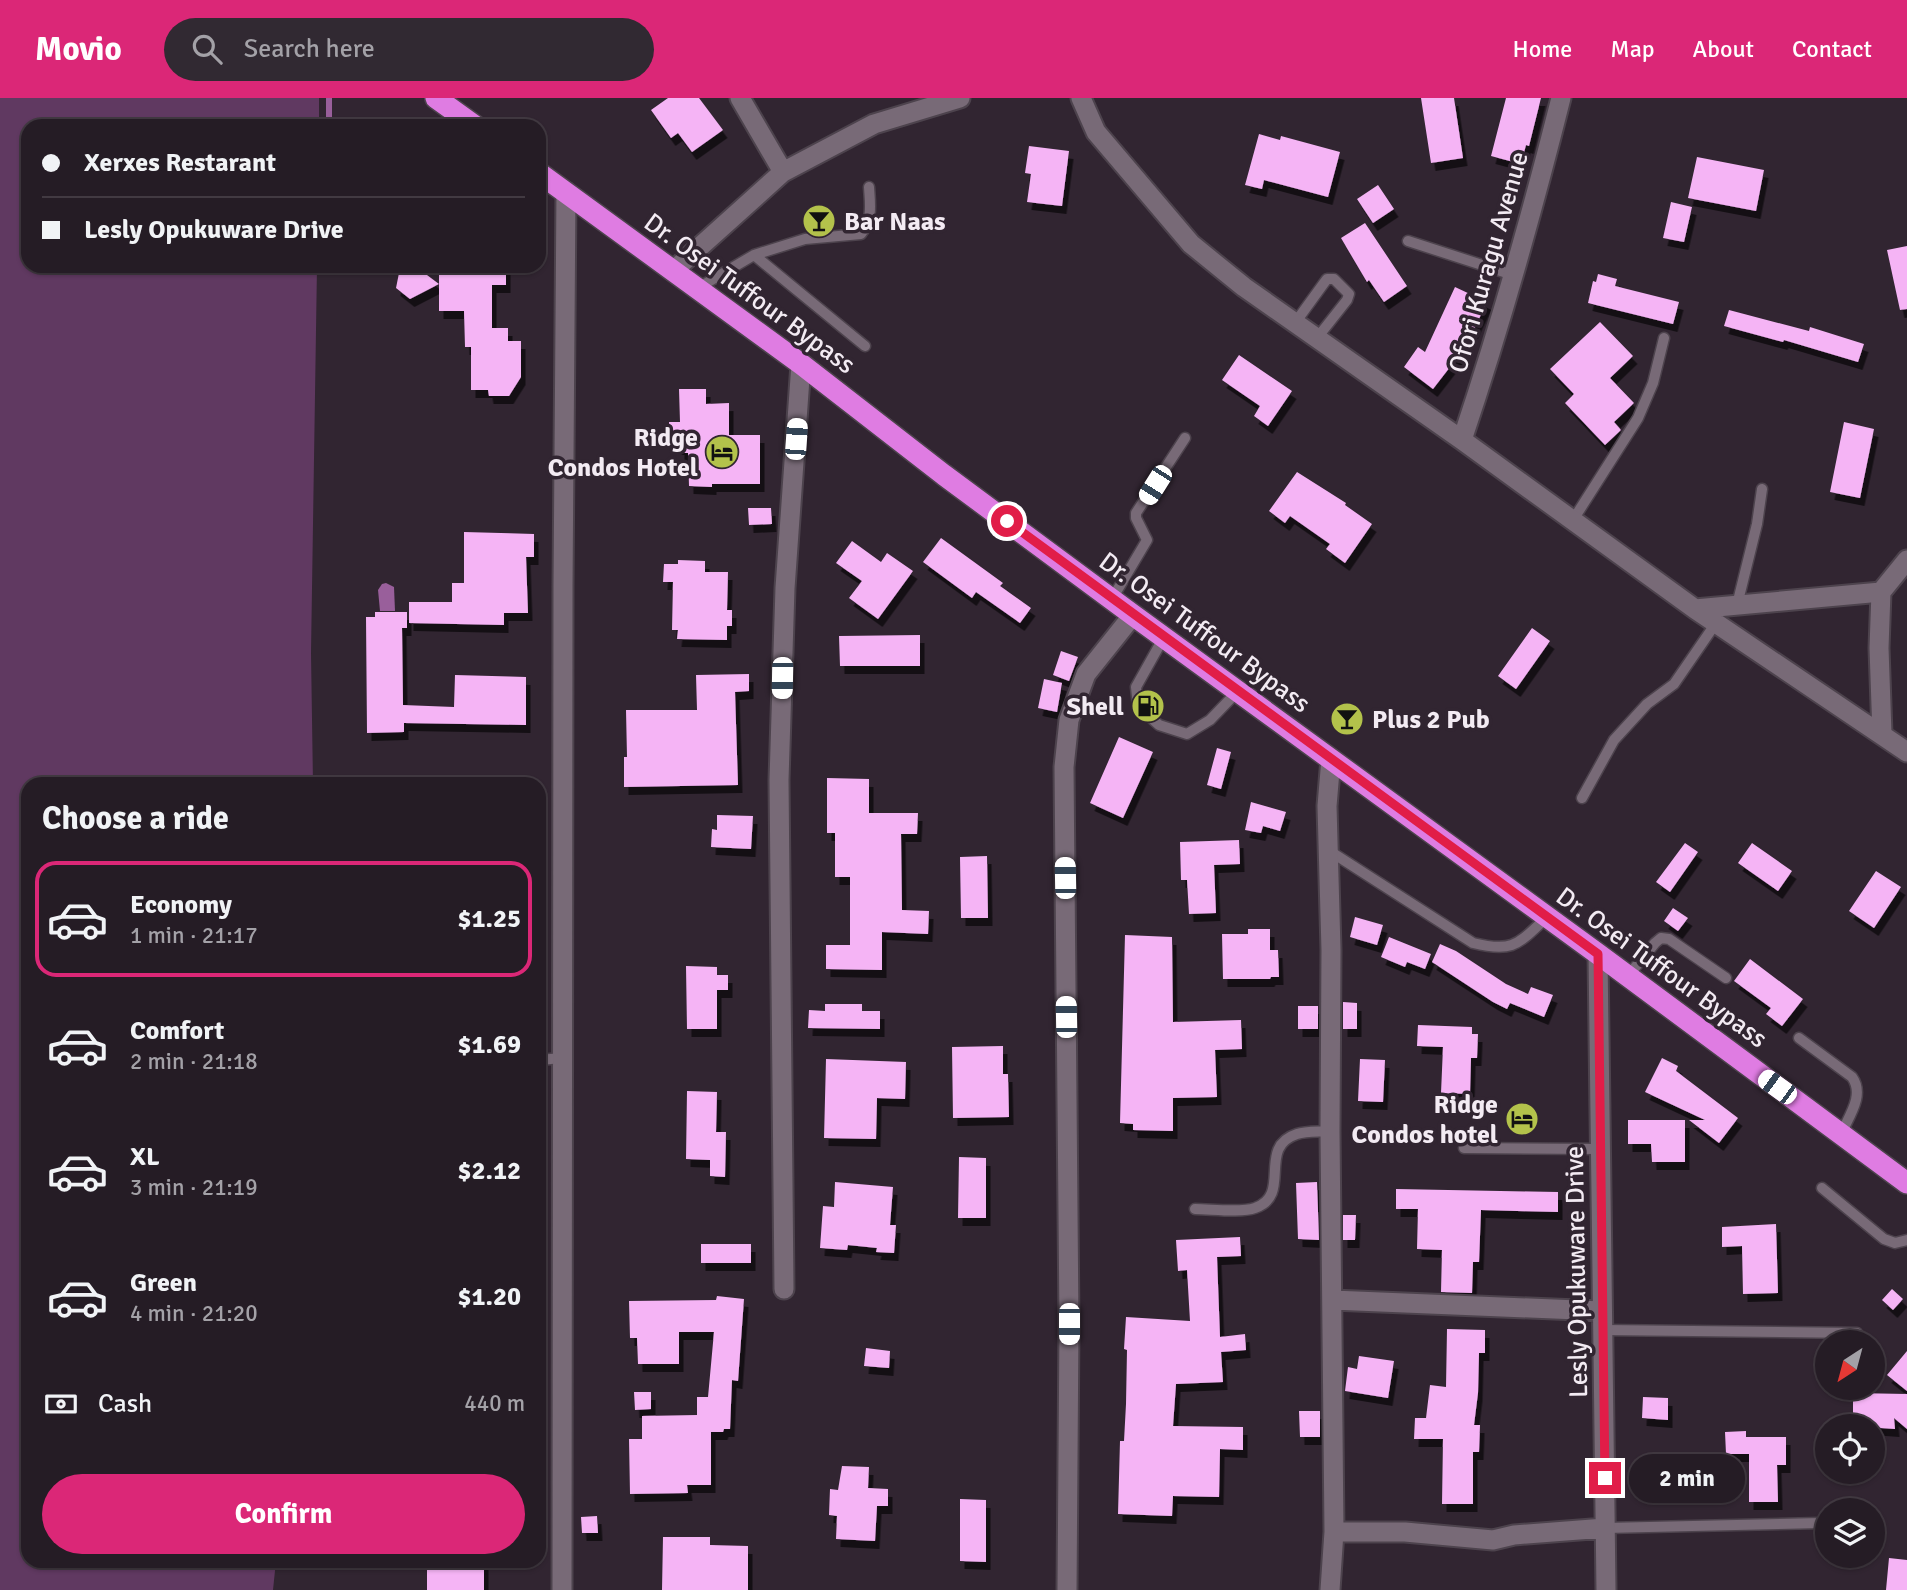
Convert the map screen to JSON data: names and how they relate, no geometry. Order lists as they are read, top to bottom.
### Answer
{
  "streets": {
    "highway": ["Dr. Osei Tuffour Bypass"],
    "street": ["Ofori Kuragu Avenue", "Lesly Opukuware Drive"]
  },
  "crossings": [
    ["Dr. Osei Tuffour Bypass", "Lesly Opukuware Drive"]
  ],
  "places": {
    "bar": ["Bar Naas", "Plus 2 Pub"],
    "hotel": ["Ridge Condos Hotel", "Ridge Condos hotel"],
    "fuel station": ["Shell"]
  },
  "north": "bottom left",
  "page": {
    "header": "Movio",
    "search": "Search here",
    "nav": [
      "Home",
      "Map",
      "About",
      "Contact"
    ],
    "banner": ["Xerxes Restarant", "Lesly Opukuware Drive"],
    "heading": "Choose a ride",
    "list": [
      {
        "name": "Economy",
        "note": "1 min · 21:17",
        "value": "$1.25"
      },
      {
        "name": "Comfort",
        "note": "2 min · 21:18",
        "value": "$1.69"
      },
      {
        "name": "XL",
        "note": "3 min · 21:19",
        "value": "$2.12"
      },
      {
        "name": "Green",
        "note": "4 min · 21:20",
        "value": "$1.20"
      }
    ],
    "pay": ["Cash", "440 m"],
    "bubble": "2 min",
    "buttons": "Confirm"
  }
}
